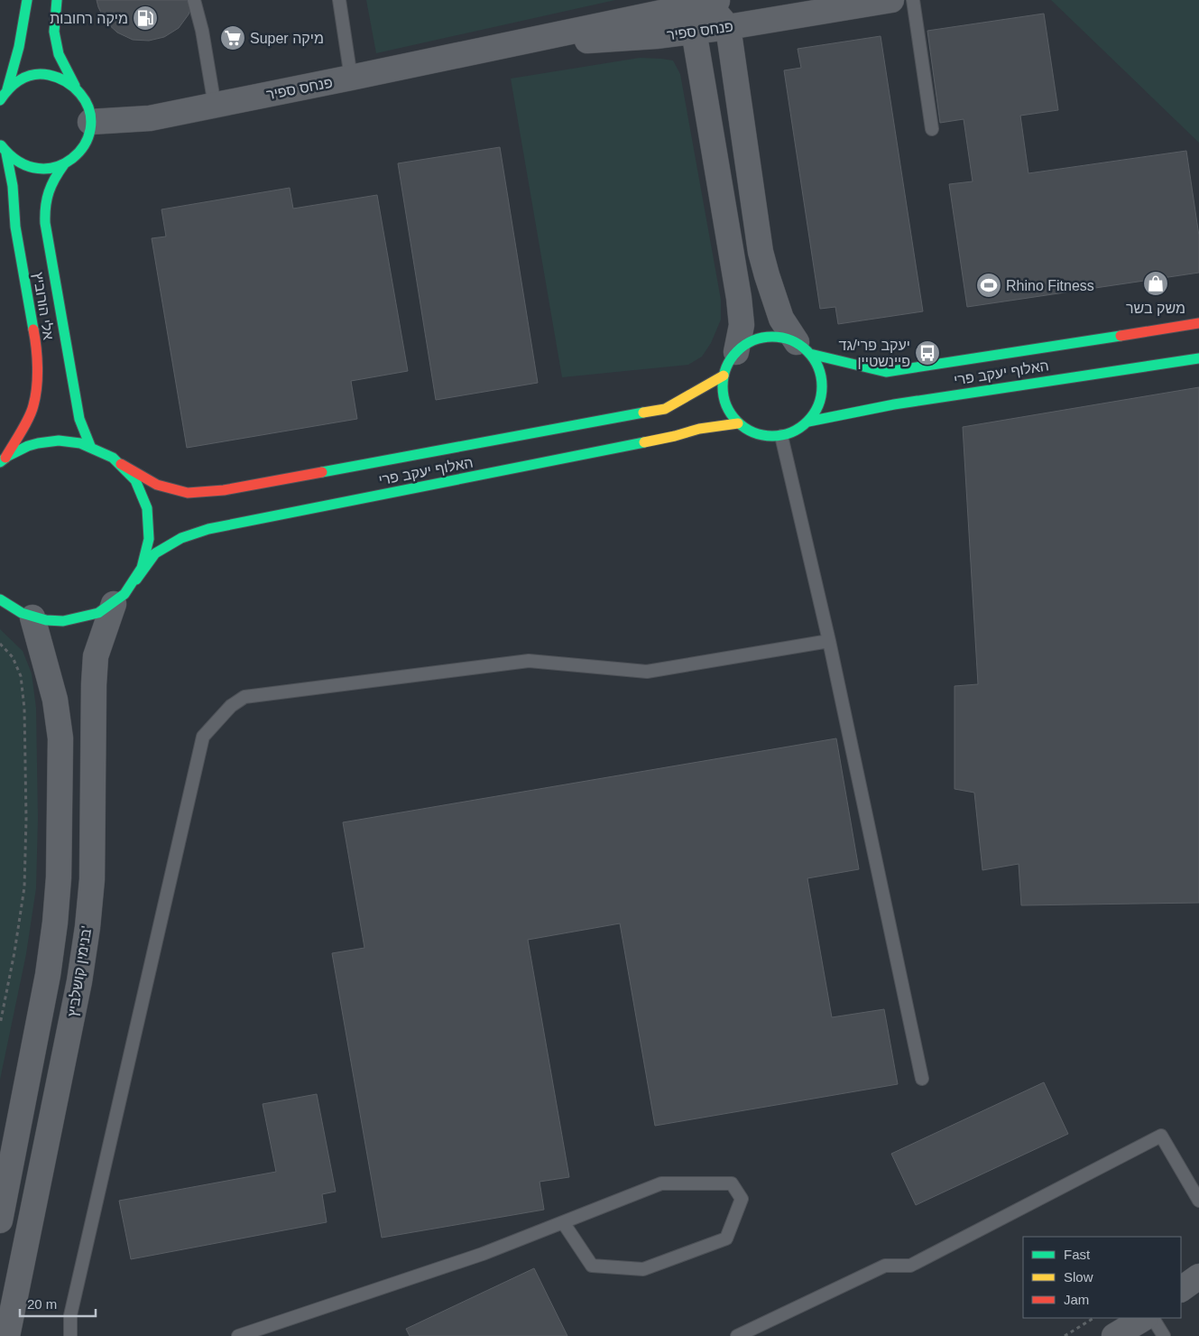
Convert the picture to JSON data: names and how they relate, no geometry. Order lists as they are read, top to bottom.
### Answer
{
  "streets": {
    "street": [
      "פנחס ספיר",
      "אלי הורוביץ",
      "האלוף יעקב פרי",
      "בנימין קושלביץ'"
    ]
  },
  "crossings": [
    ["פנחס ספיר", "אלי הורוביץ"]
  ],
  "places": {
    "fuel station": ["מיקה רחובות"],
    "supermarket": ["Super מיקה"],
    "shop": ["משק בשר"],
    "sports": ["Rhino Fitness"],
    "bus stop": ["יעקב פרי/גד פיינשטיין"]
  },
  "legend": ["Fast", "Slow", "Jam"],
  "scale_bar": "20 m"
}
